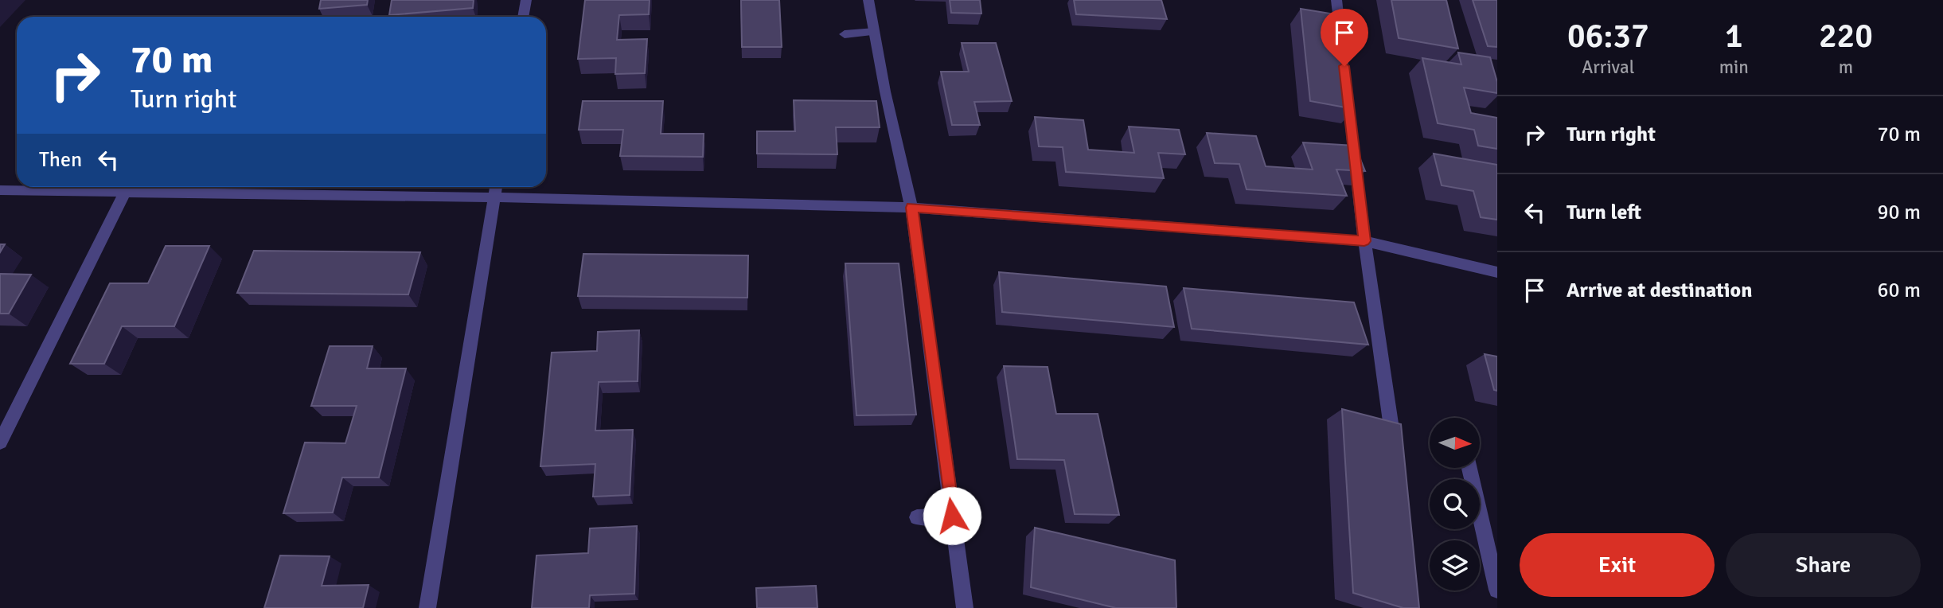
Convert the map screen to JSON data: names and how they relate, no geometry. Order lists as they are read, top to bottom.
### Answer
{
  "north": "right",
  "page": {
    "eta": [
      "06:37",
      "Arrival",
      "1",
      "min",
      "220",
      "m"
    ],
    "turn": ["70 m", "Turn right"],
    "list": [
      {
        "name": "Turn right",
        "value": "70 m"
      },
      {
        "name": "Turn left",
        "value": "90 m"
      },
      {
        "name": "Arrive at destination",
        "value": "60 m"
      }
    ],
    "then": "Then",
    "buttons": ["Exit", "Share"]
  }
}
